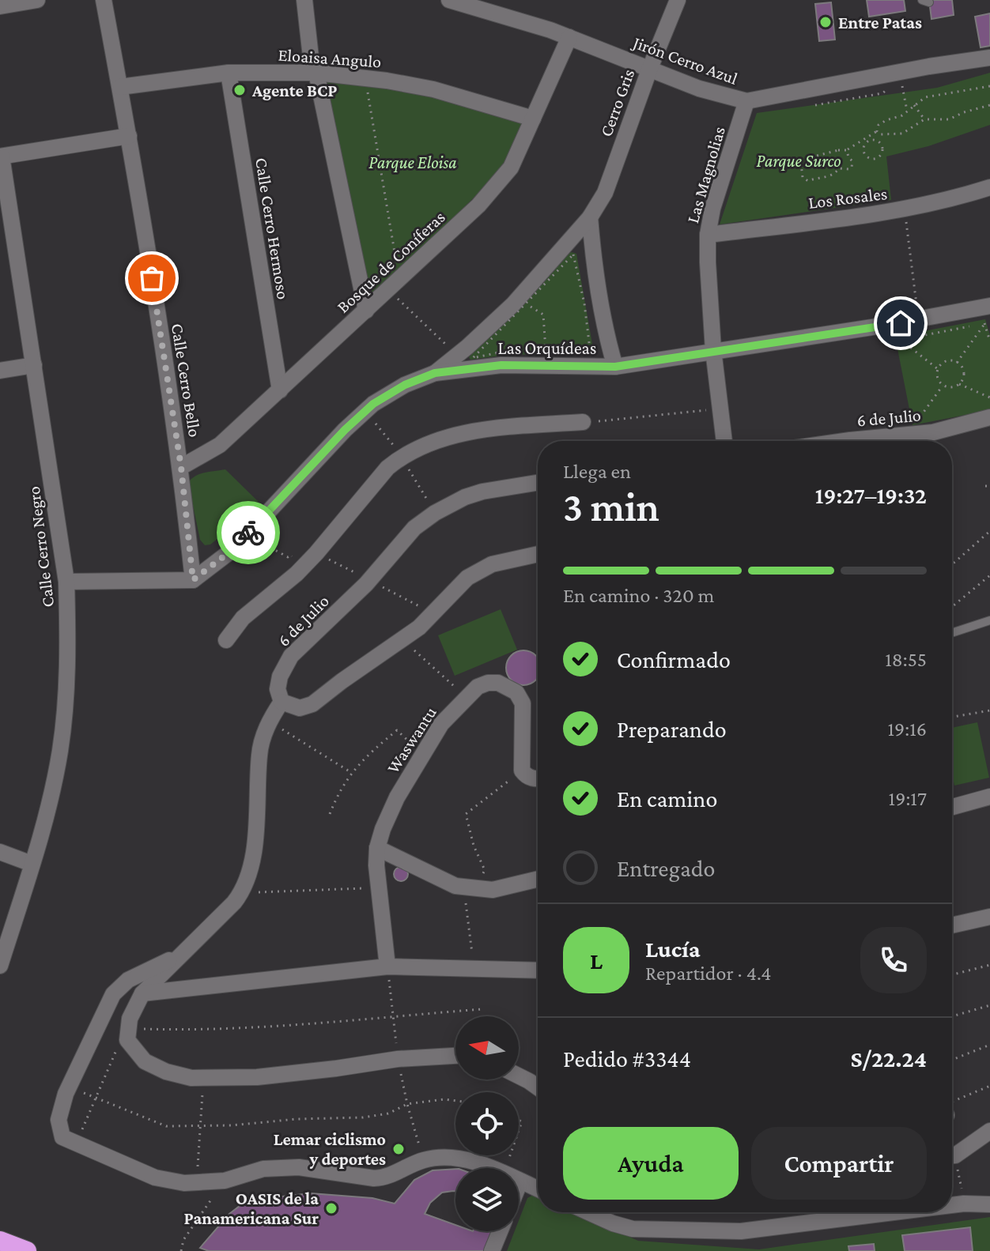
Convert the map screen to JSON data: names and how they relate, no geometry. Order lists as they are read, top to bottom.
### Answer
{
  "streets": {
    "street": [
      "Eloaisa Angulo",
      "Jirón Cerro Azul",
      "Cerro Gris",
      "Las Magnolias",
      "Los Rosales",
      "Calle Cerro Hermoso",
      "Bosque de Coníferas",
      "Las Orquídeas",
      "Calle Cerro Bello",
      "6 de Julio",
      "Calle Cerro Negro",
      "Waswantu"
    ]
  },
  "crossings": [
    ["Eloaisa Angulo", "Calle Cerro Hermoso"],
    ["Eloaisa Angulo", "Bosque de Coníferas"],
    ["Eloaisa Angulo", "Calle Cerro Bello"],
    ["Jirón Cerro Azul", "Cerro Gris"],
    ["Jirón Cerro Azul", "Las Magnolias"],
    ["Jirón Cerro Azul", "Bosque de Coníferas"],
    ["Cerro Gris", "Las Orquídeas"],
    ["Las Magnolias", "Los Rosales"],
    ["Las Magnolias", "Las Orquídeas"],
    ["Calle Cerro Hermoso", "Bosque de Coníferas"],
    ["Bosque de Coníferas", "Calle Cerro Bello"],
    ["Las Orquídeas", "Calle Cerro Bello"]
  ],
  "parks": ["Parque Surco", "Parque Eloisa"],
  "places": [
    "Entre Patas",
    "Agente BCP",
    "Lemar ciclismo y deportes",
    "OASIS de la Panamericana Sur"
  ],
  "north": "left",
  "page": {
    "heading": ["3 min", "Llega en", "19:27–19:32"],
    "panel": [
      "Lucía",
      "Repartidor · 4.4",
      "Pedido #3344",
      "S/22.24"
    ],
    "bar": "En camino · 320 m",
    "list": [
      ["Confirmado", "18:55"],
      ["Preparando", "19:16"],
      ["En camino", "19:17"],
      "Entregado"
    ],
    "round": "L",
    "buttons": ["Ayuda", "Compartir"]
  }
}
